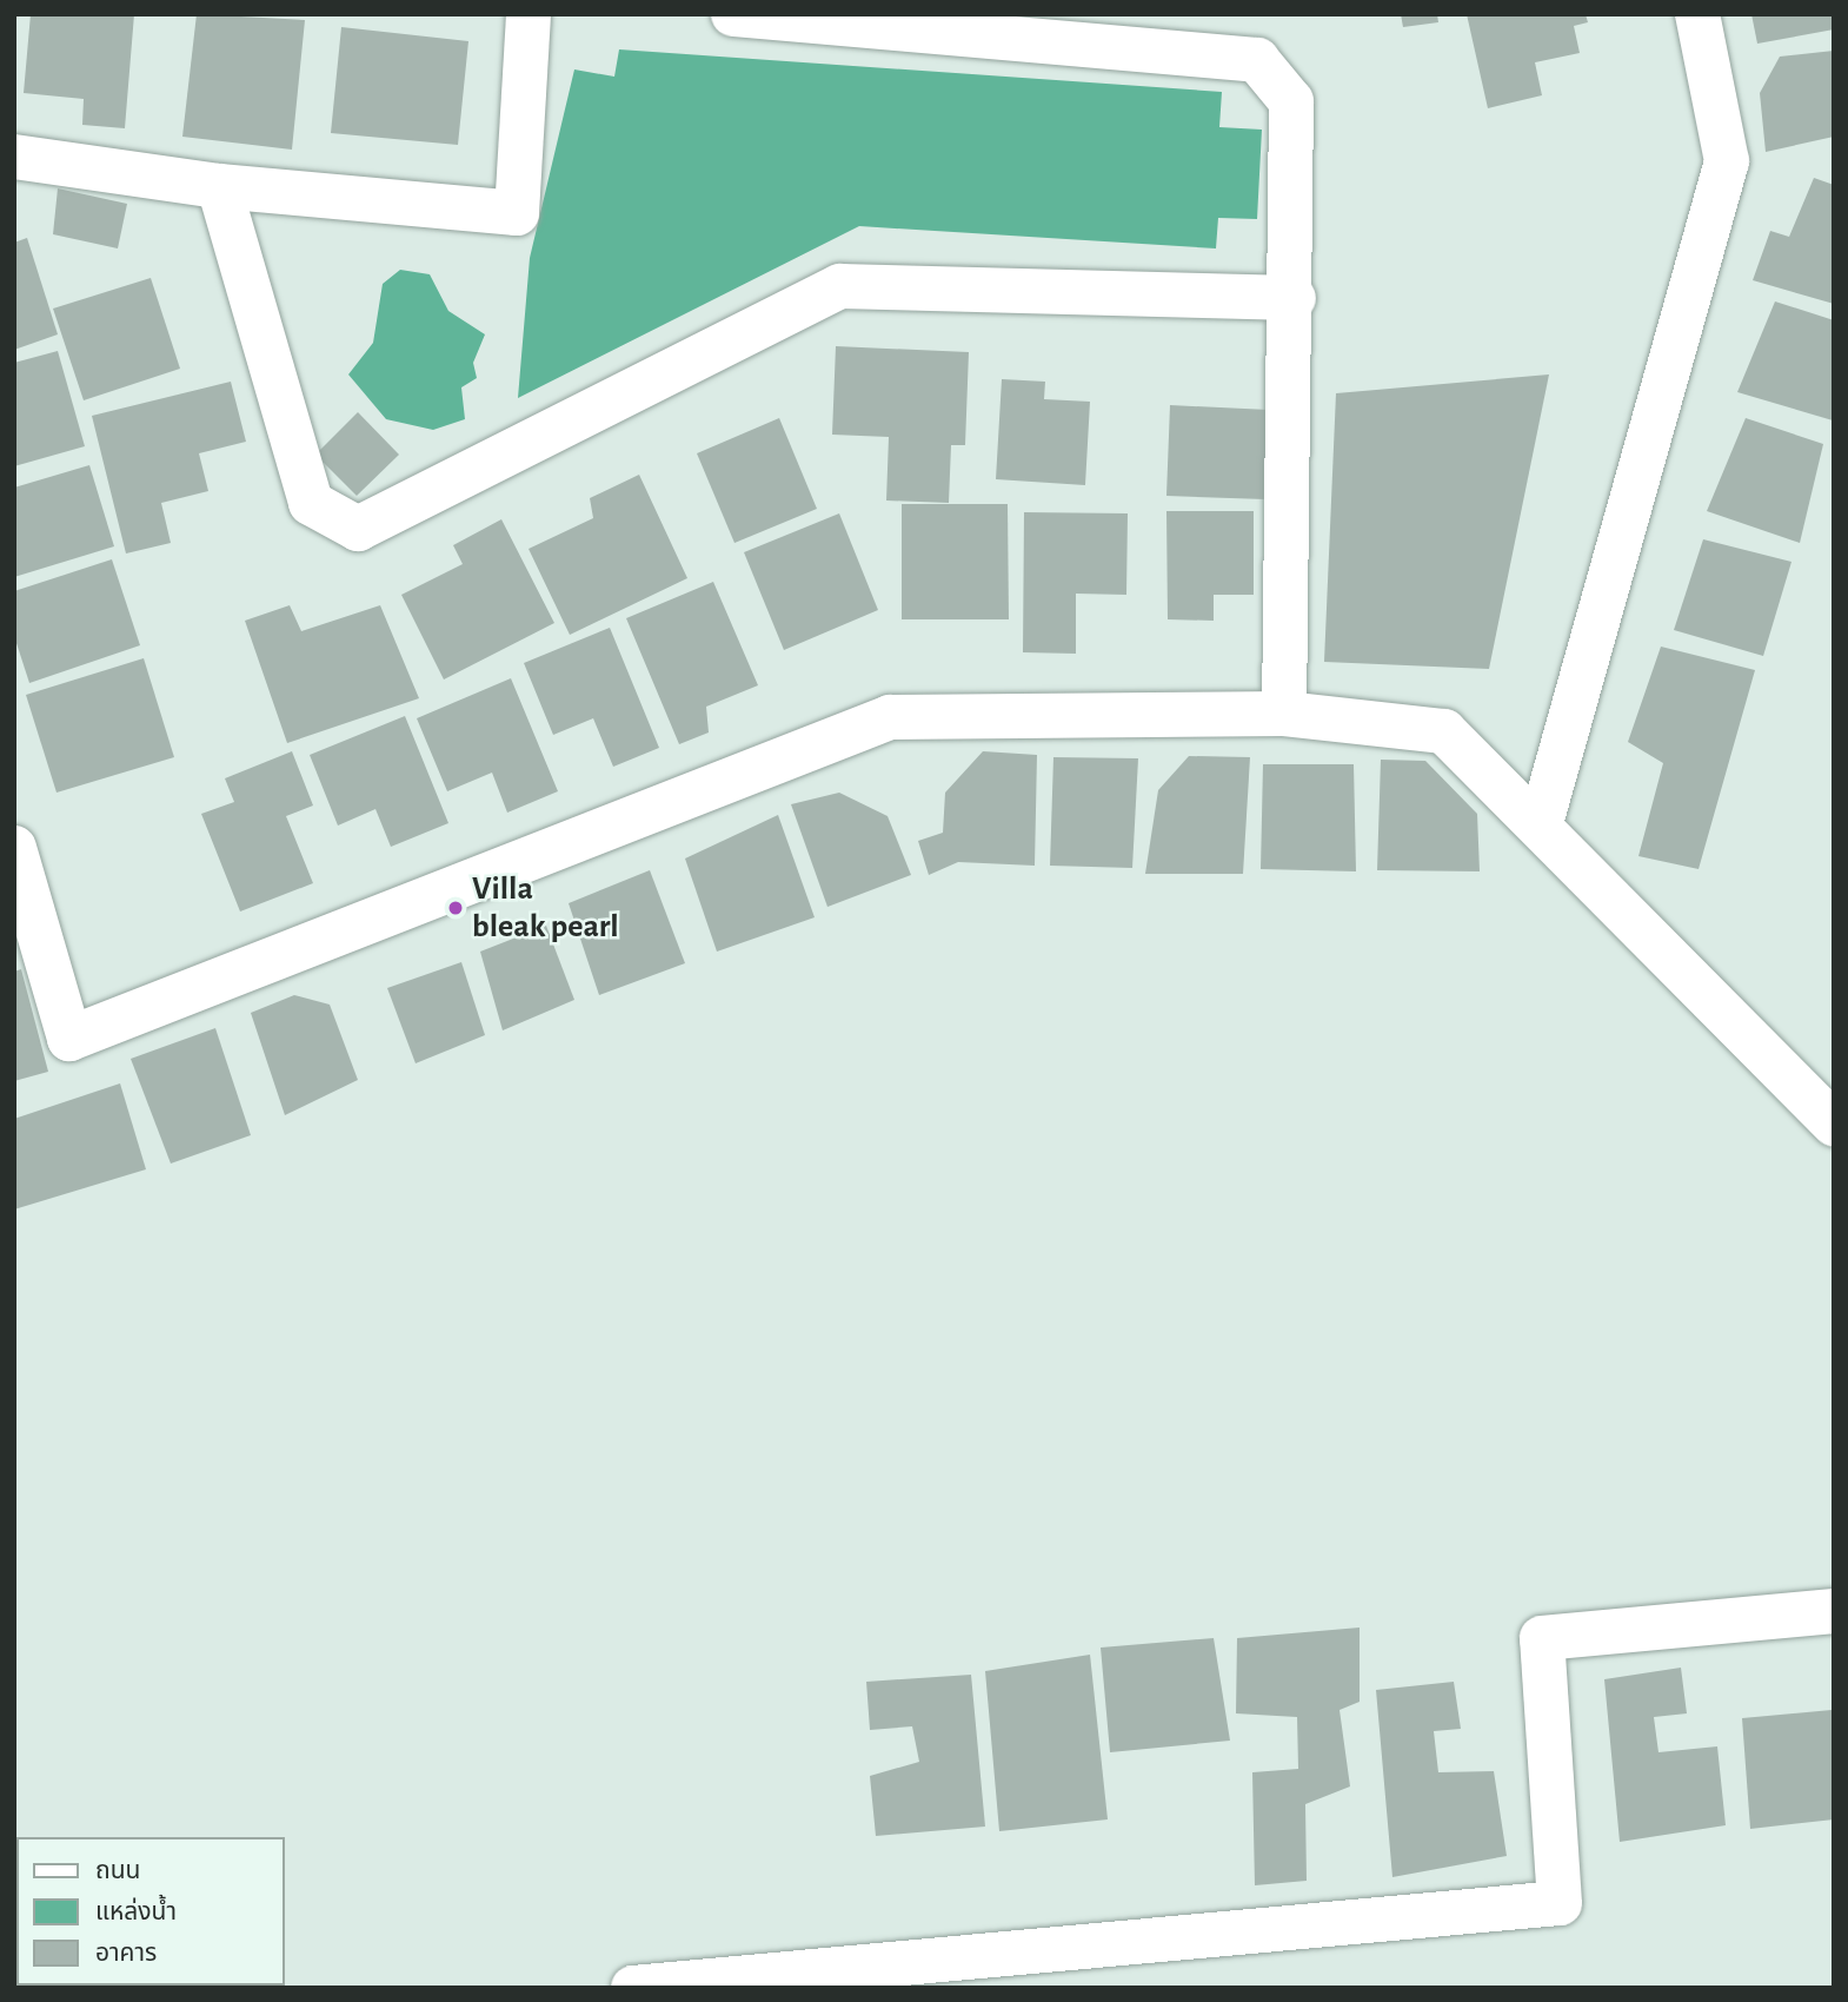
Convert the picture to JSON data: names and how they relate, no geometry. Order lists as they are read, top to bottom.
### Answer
{
  "places": ["Villa bleak pearl"],
  "legend": ["ถนน", "แหล่งน้ำ", "อาคาร"]
}
